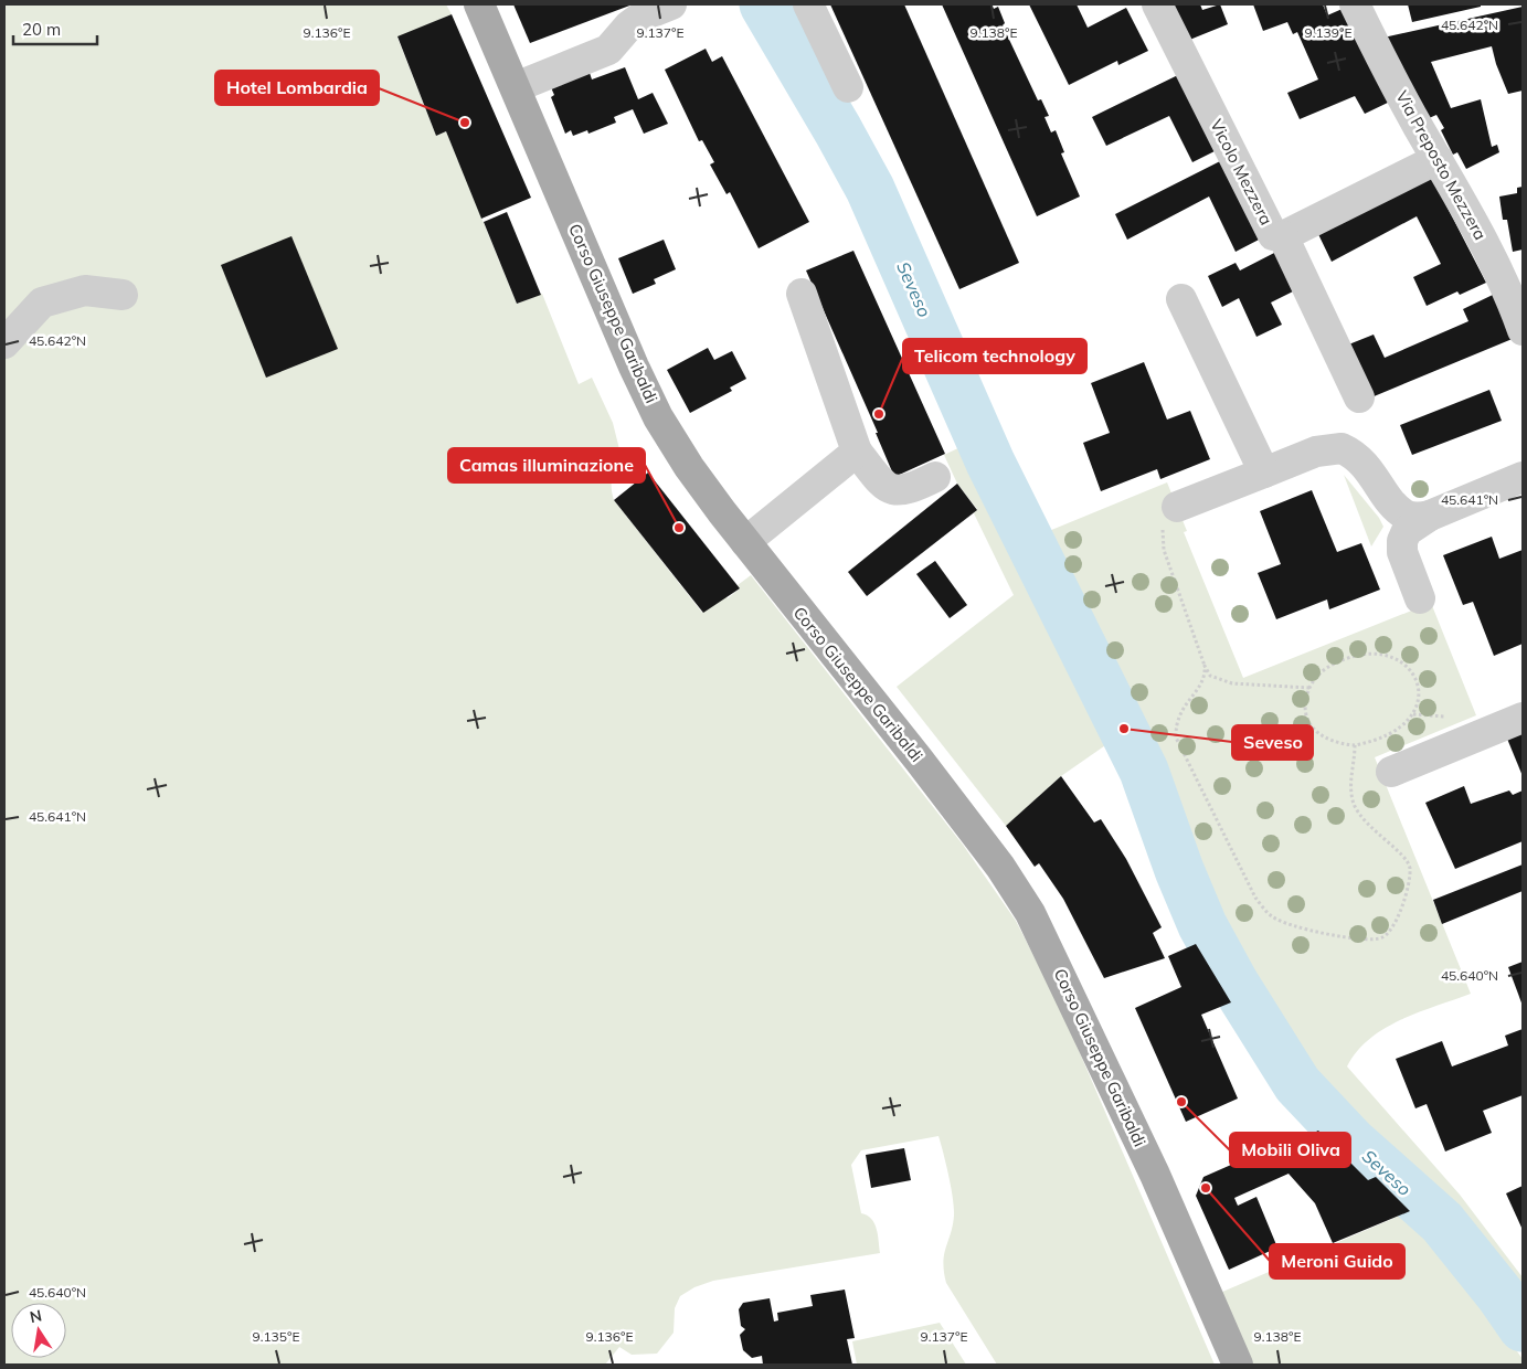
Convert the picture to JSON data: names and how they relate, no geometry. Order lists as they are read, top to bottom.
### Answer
{
  "streets": {
    "main road": ["Corso Giuseppe Garibaldi"],
    "street": ["Via Preposto Mezzera", "Vicolo Mezzera"]
  },
  "crossings": [
    ["Via Preposto Mezzera", "Vicolo Mezzera"]
  ],
  "water": ["Seveso"],
  "places": [
    "Hotel Lombardia",
    "Telicom technology",
    "Camas illuminazione",
    "Seveso",
    "Mobili Oliva",
    "Meroni Guido"
  ],
  "scale_bar": "20 m",
  "north": "top",
  "coordinates": [
    "45.642°N",
    "9.136°E",
    "9.137°E",
    "9.138°E",
    "9.139°E",
    "45.641°N",
    "45.640°N",
    "9.135°E"
  ]
}
